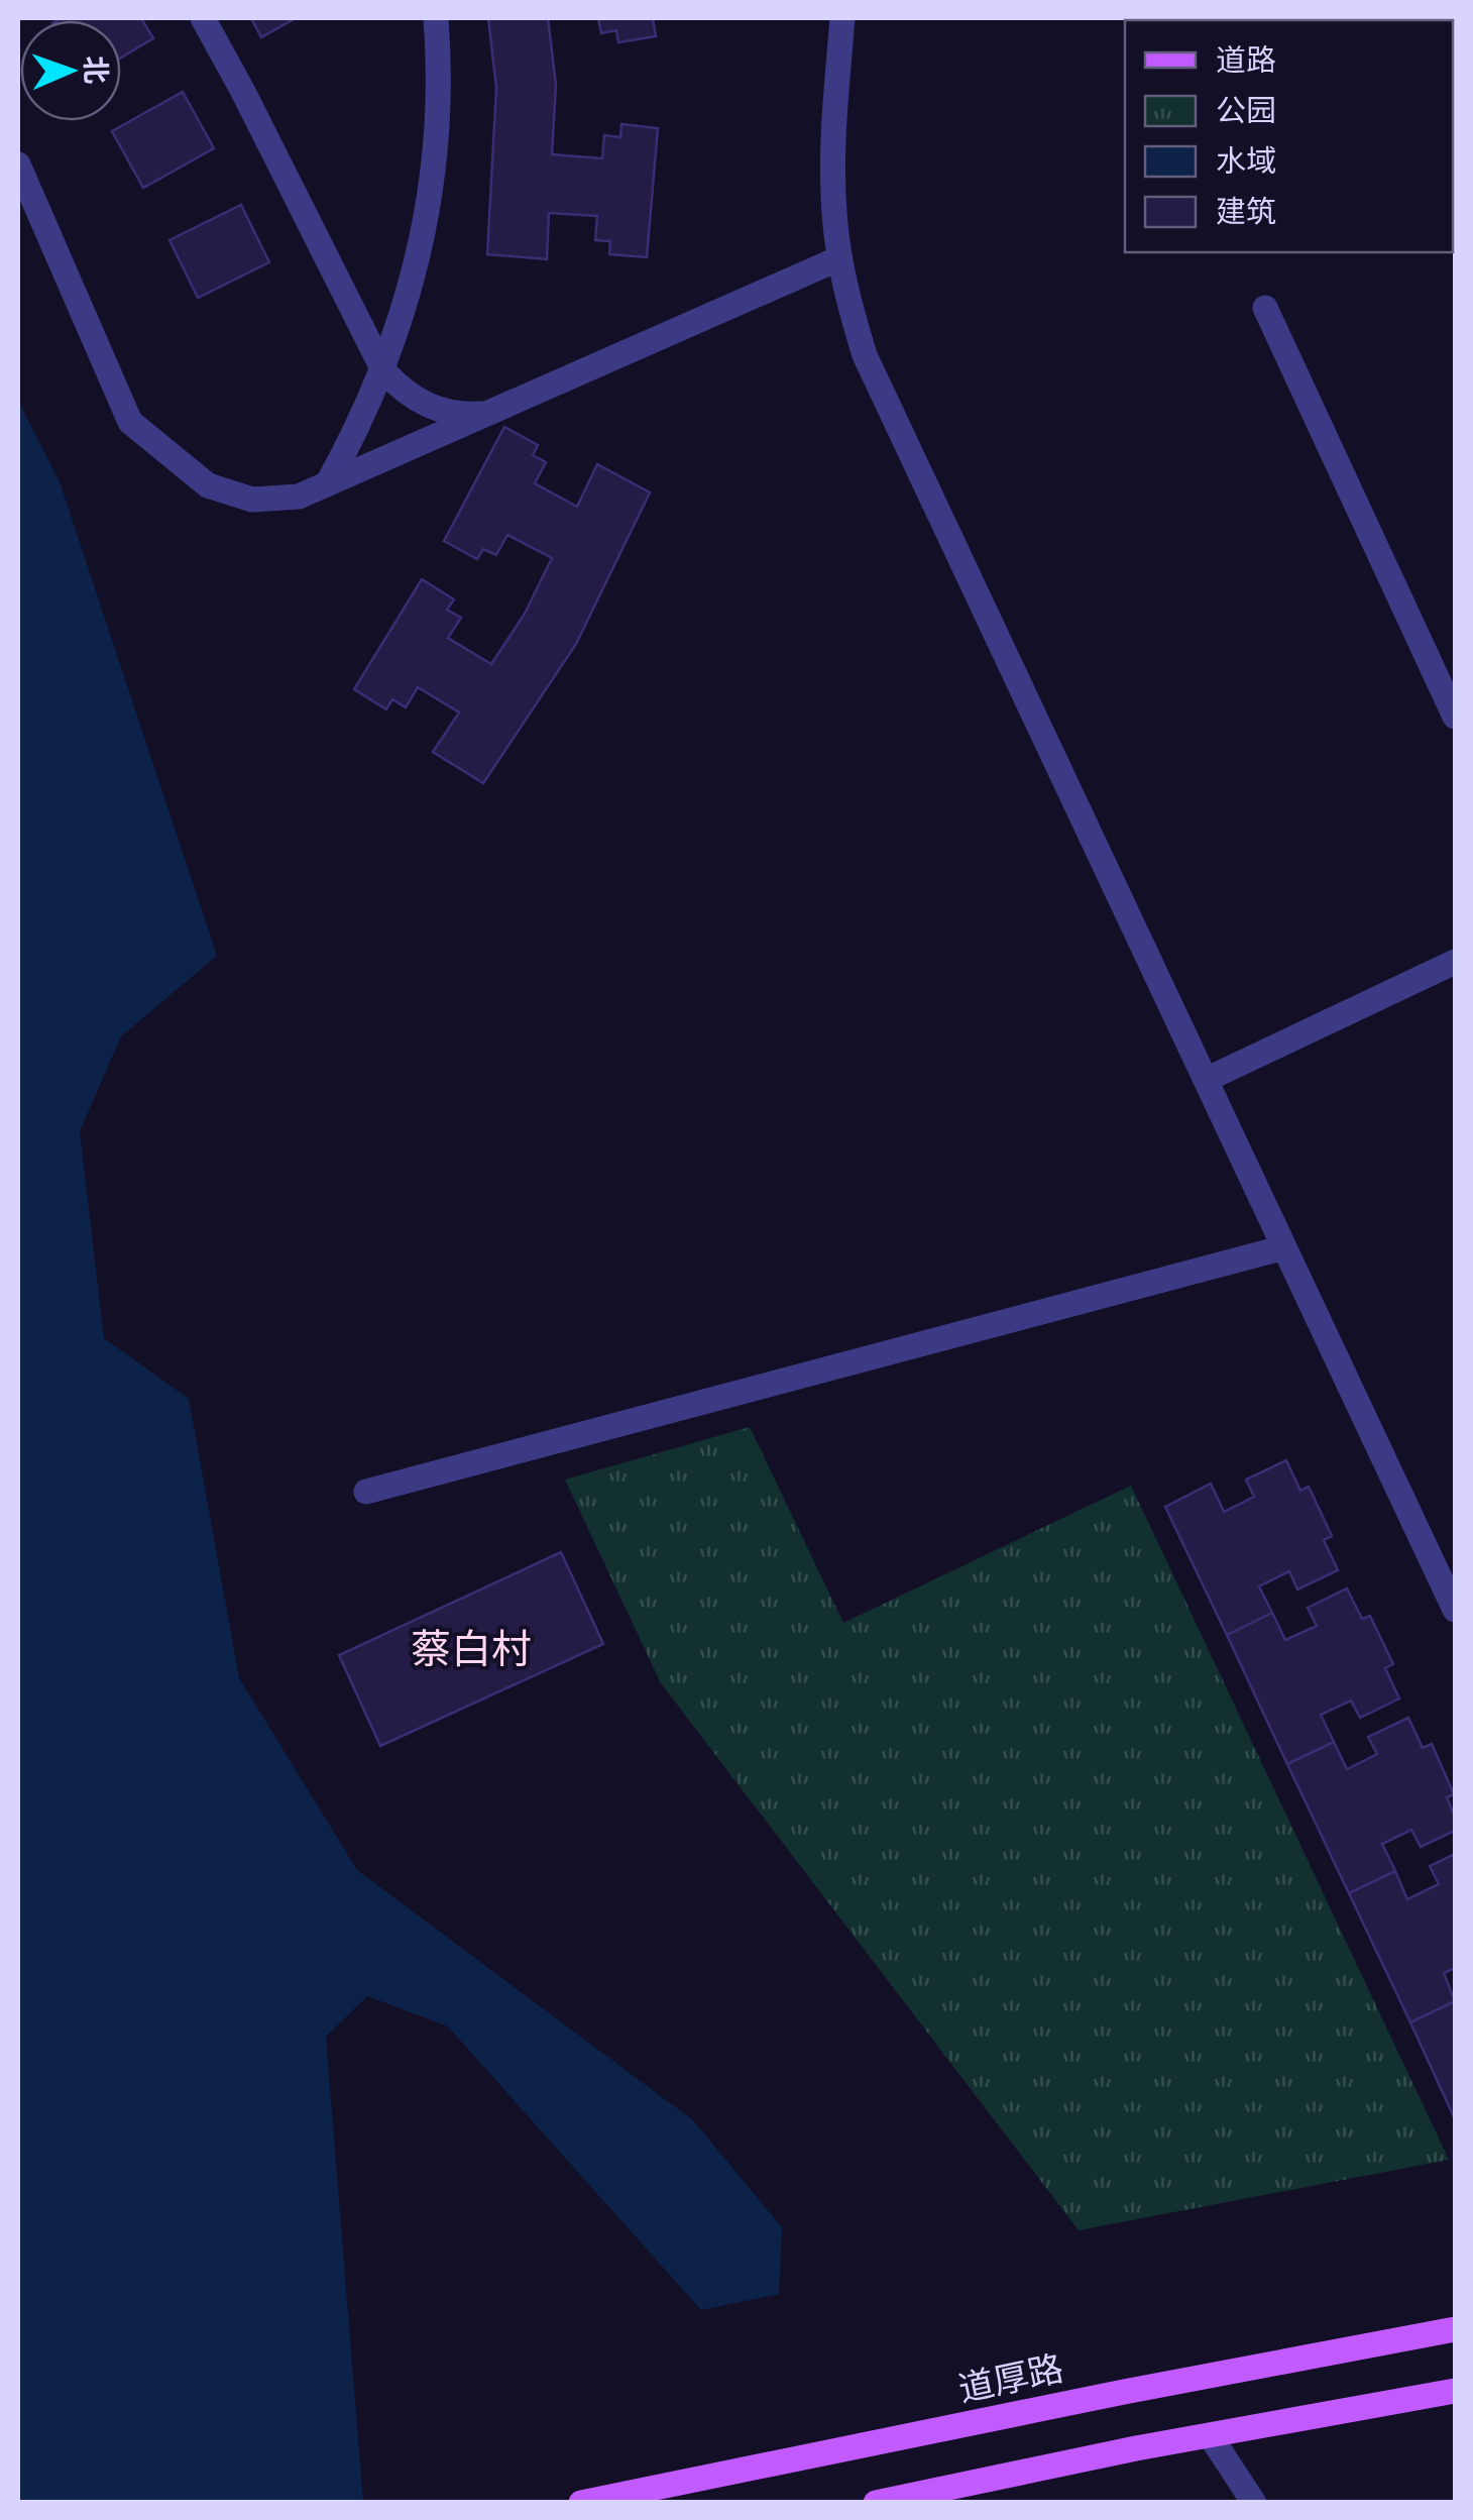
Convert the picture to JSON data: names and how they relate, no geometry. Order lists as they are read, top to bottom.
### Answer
{
  "streets": {
    "main road": ["道厚路"]
  },
  "districts": ["蔡白村"],
  "legend": [
    "道路",
    "公园",
    "水域",
    "建筑"
  ],
  "north": "right"
}
